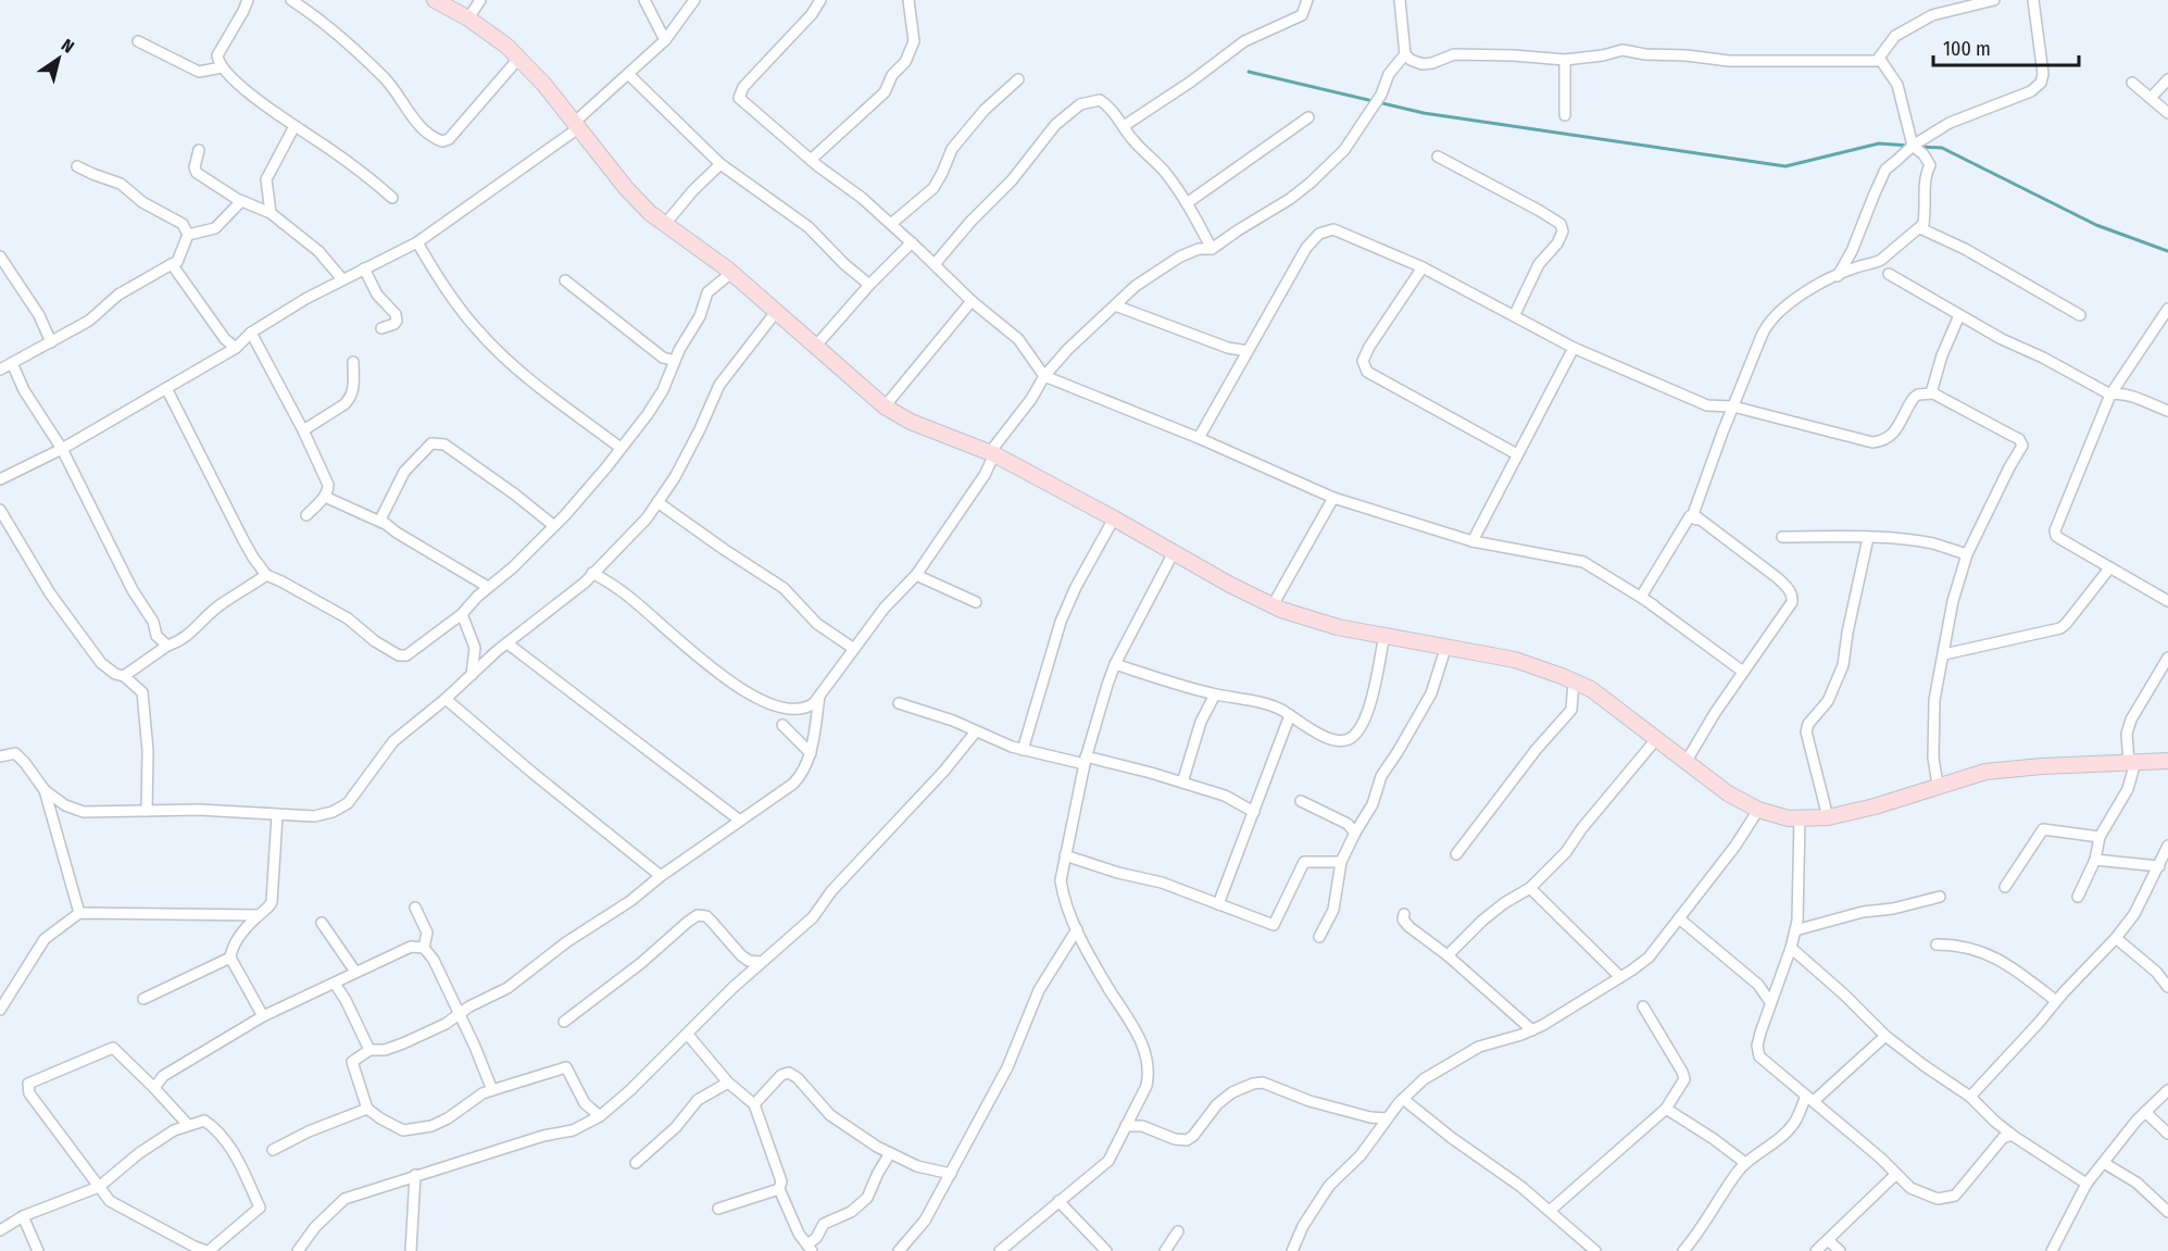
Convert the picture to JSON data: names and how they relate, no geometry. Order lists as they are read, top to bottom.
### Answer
{
  "scale_bar": "100 m",
  "north": "top right"
}
